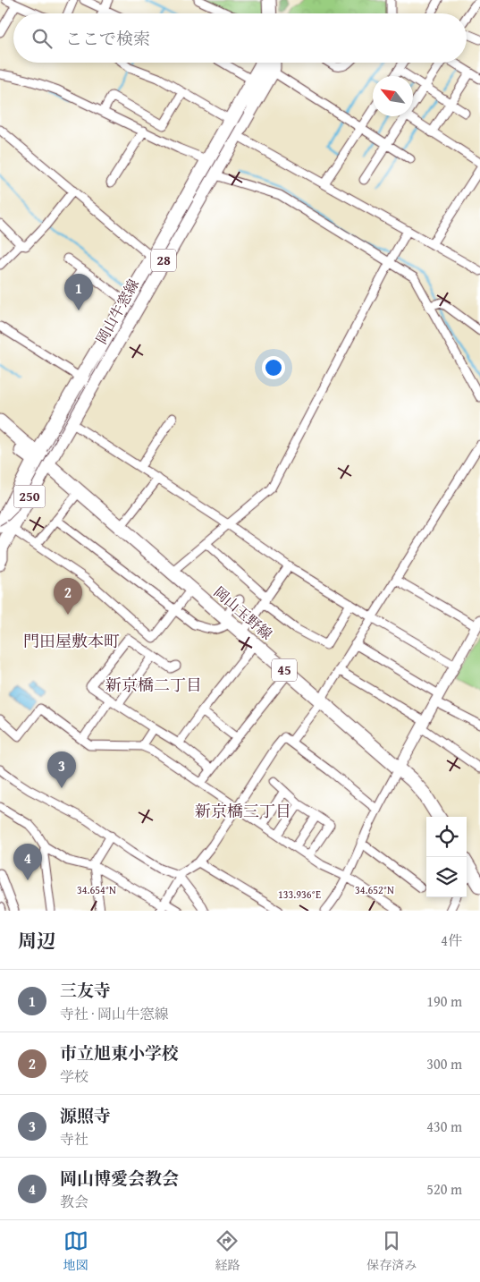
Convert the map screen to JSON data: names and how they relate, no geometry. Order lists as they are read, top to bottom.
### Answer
{
  "streets": {
    "main road": [
      "28",
      "岡山牛窓線",
      "250",
      "岡山玉野線",
      "45"
    ]
  },
  "crossings": [
    ["岡山牛窓線", "250"],
    ["岡山牛窓線", "岡山玉野線"],
    ["250", "岡山玉野線"]
  ],
  "districts": ["門田屋敷本町", "新京橋二丁目", "新京橋三丁目"],
  "north": "top left",
  "page": {
    "search": "ここで検索",
    "pins": [
      "1",
      "2",
      "3",
      "4"
    ],
    "heading": ["周辺", "4件"],
    "list": [
      {
        "mark": "1",
        "name": "三友寺",
        "note": "寺社 · 岡山牛窓線",
        "value": "190 m"
      },
      {
        "mark": "2",
        "name": "市立旭東小学校",
        "note": "学校",
        "value": "300 m"
      },
      {
        "mark": "3",
        "name": "源照寺",
        "note": "寺社",
        "value": "430 m"
      },
      {
        "mark": "4",
        "name": "岡山博愛会教会",
        "note": "教会",
        "value": "520 m"
      }
    ],
    "nav": ["地図", "経路", "保存済み"]
  },
  "coordinates": ["34.654°N", "34.652°N", "133.936°E"]
}
